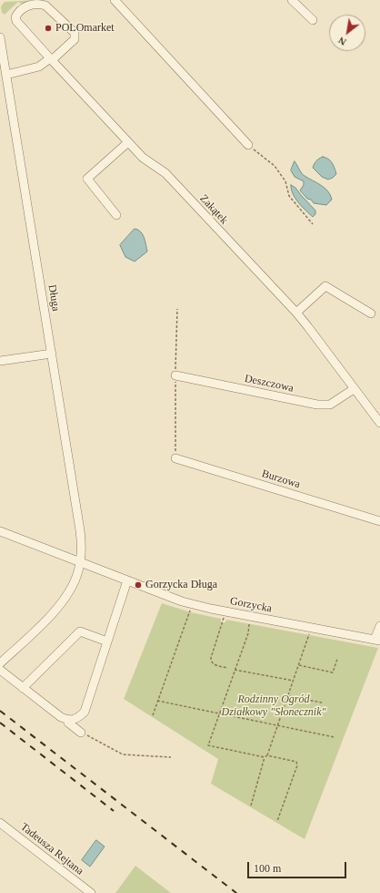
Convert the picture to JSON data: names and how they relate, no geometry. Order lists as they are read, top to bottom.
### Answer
{
  "streets": {
    "street": [
      "Zakątek",
      "Długa",
      "Deszczowa",
      "Burzowa",
      "Gorzycka",
      "Tadeusza Rejtana"
    ]
  },
  "crossings": [
    ["Zakątek", "Deszczowa"],
    ["Długa", "Gorzycka"]
  ],
  "parks": ["Rodzinny Ogród Działkowy \"Słonecznik\""],
  "places": ["POLOmarket", "Gorzycka Długa"],
  "scale_bar": "100 m",
  "north": "bottom left"
}
